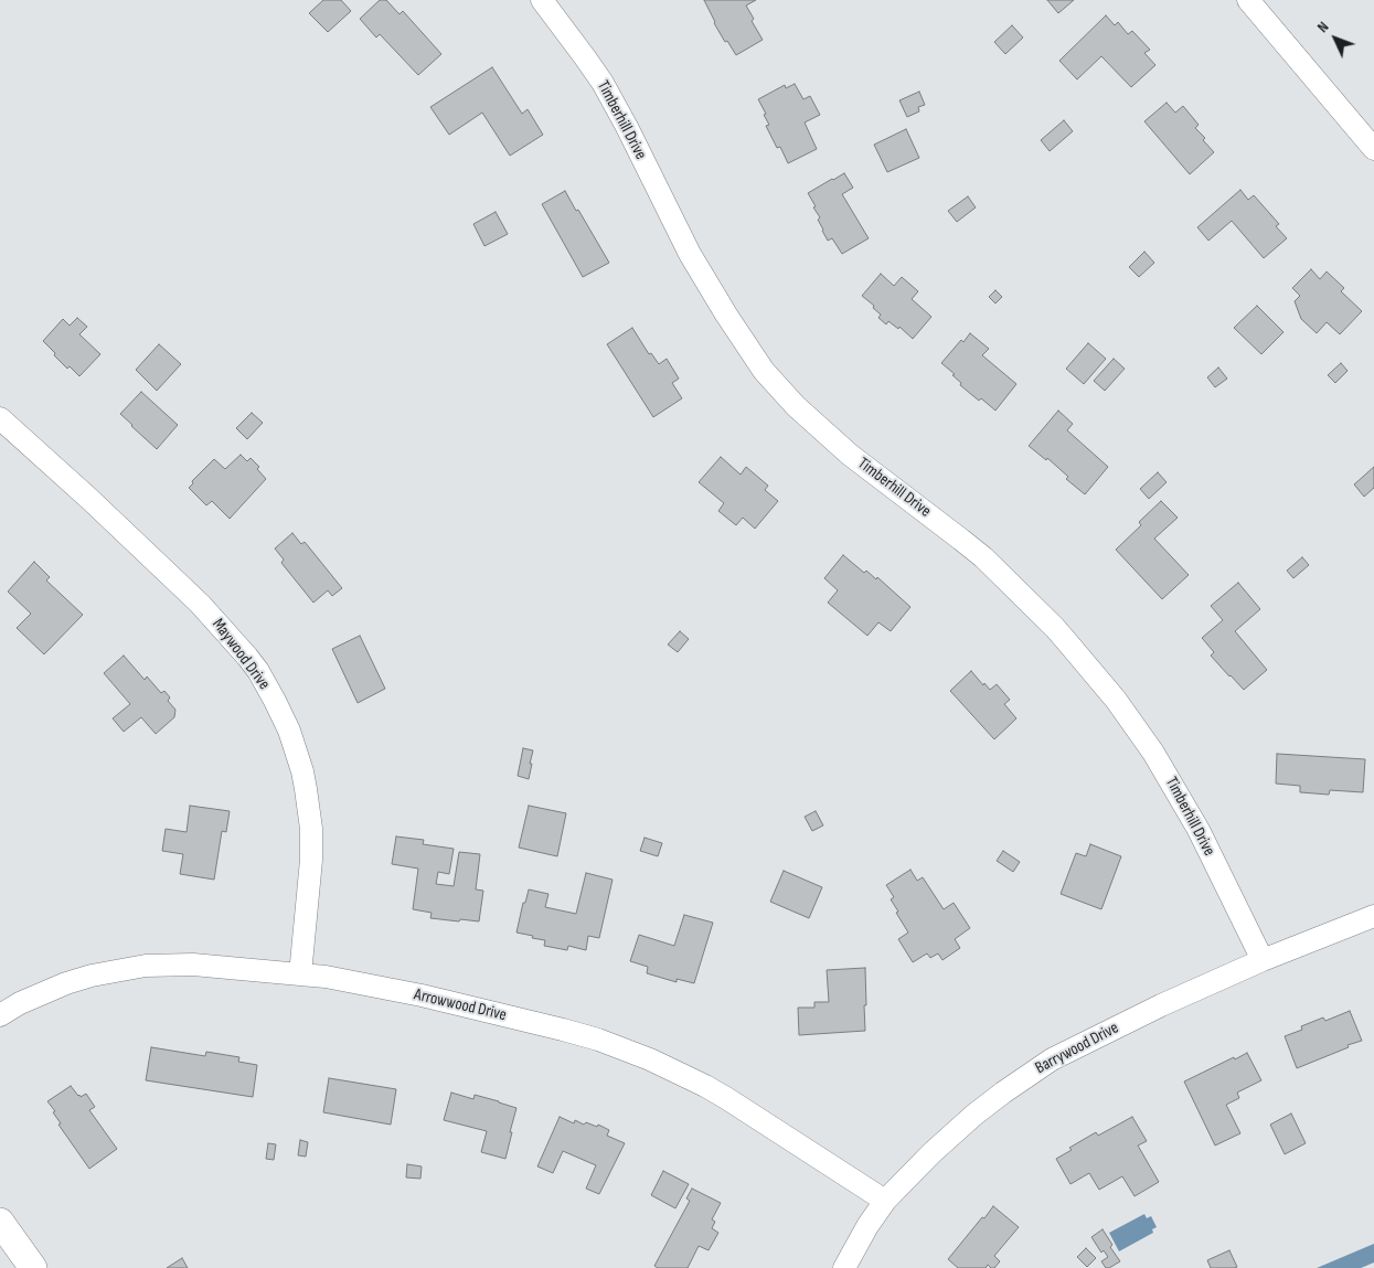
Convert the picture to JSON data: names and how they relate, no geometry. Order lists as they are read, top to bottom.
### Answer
{
  "streets": {
    "street": [
      "Timberhill Drive",
      "Maywood Drive",
      "Arrowwood Drive",
      "Barrywood Drive"
    ]
  },
  "crossings": [
    ["Timberhill Drive", "Barrywood Drive"],
    ["Maywood Drive", "Arrowwood Drive"],
    ["Arrowwood Drive", "Barrywood Drive"]
  ],
  "north": "top left"
}
